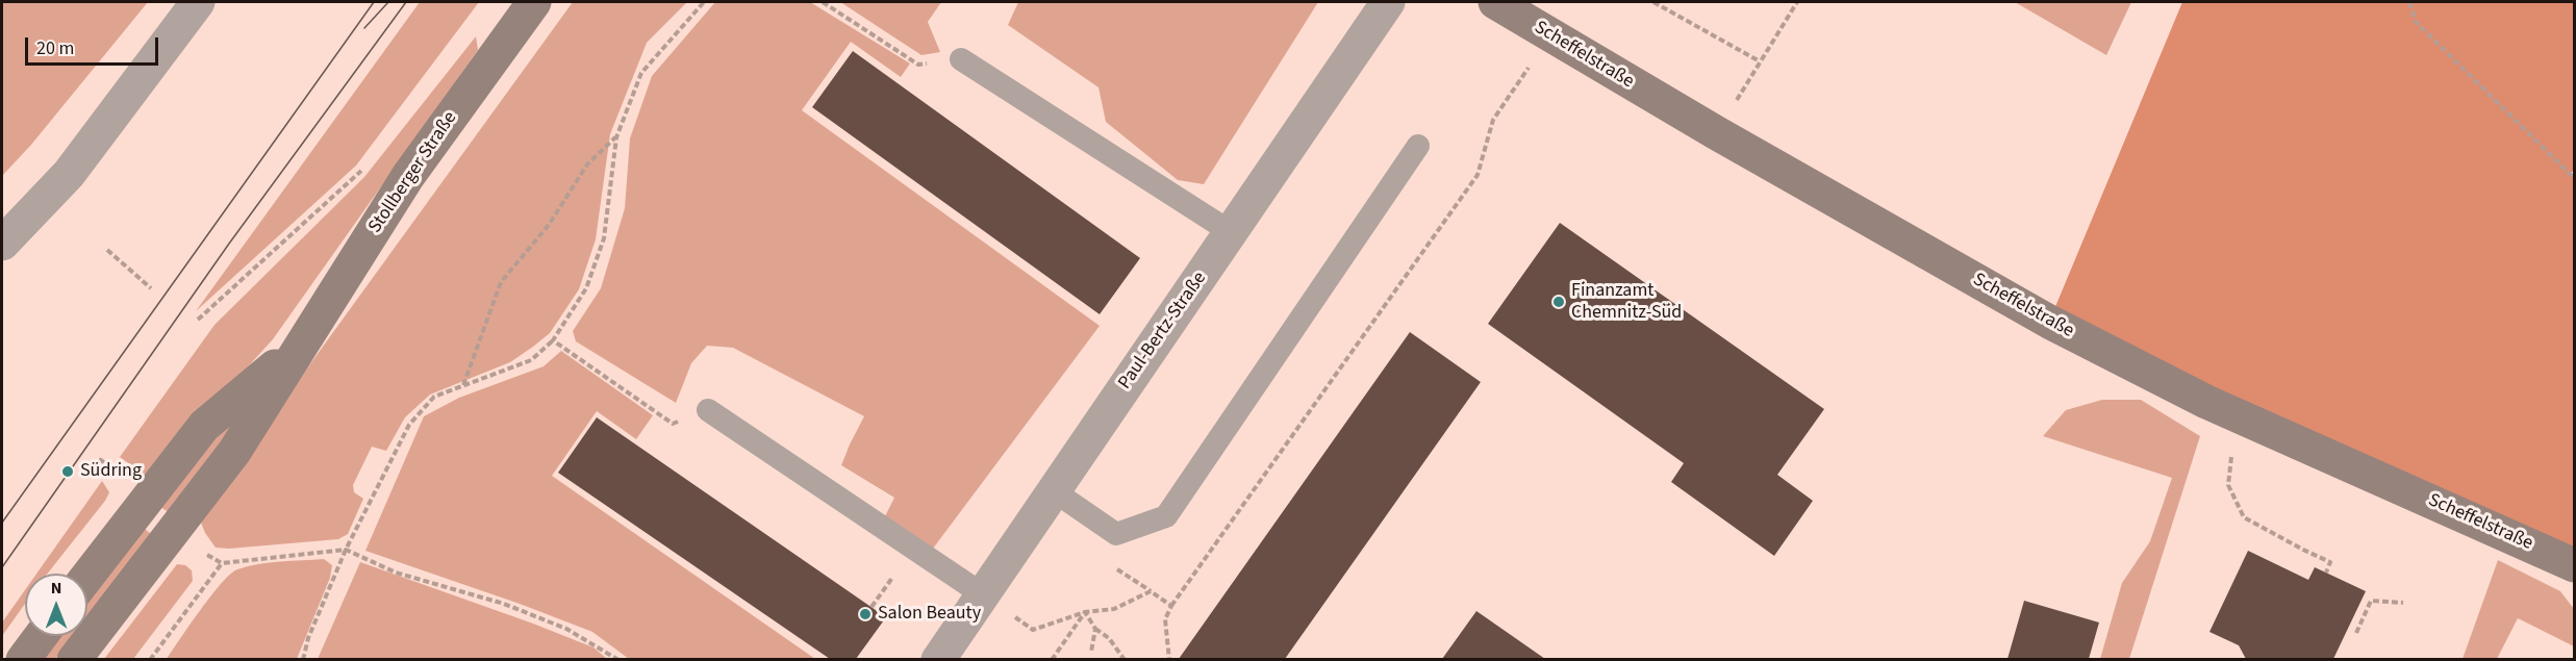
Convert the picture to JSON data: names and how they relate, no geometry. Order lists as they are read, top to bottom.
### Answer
{
  "streets": {
    "main road": ["Scheffelstraße", "Stollberger Straße"],
    "street": ["Paul-Bertz-Straße"]
  },
  "places": ["Finanzamt Chemnitz-Süd", "Südring", "Salon Beauty"],
  "scale_bar": "20 m",
  "north": "top"
}
